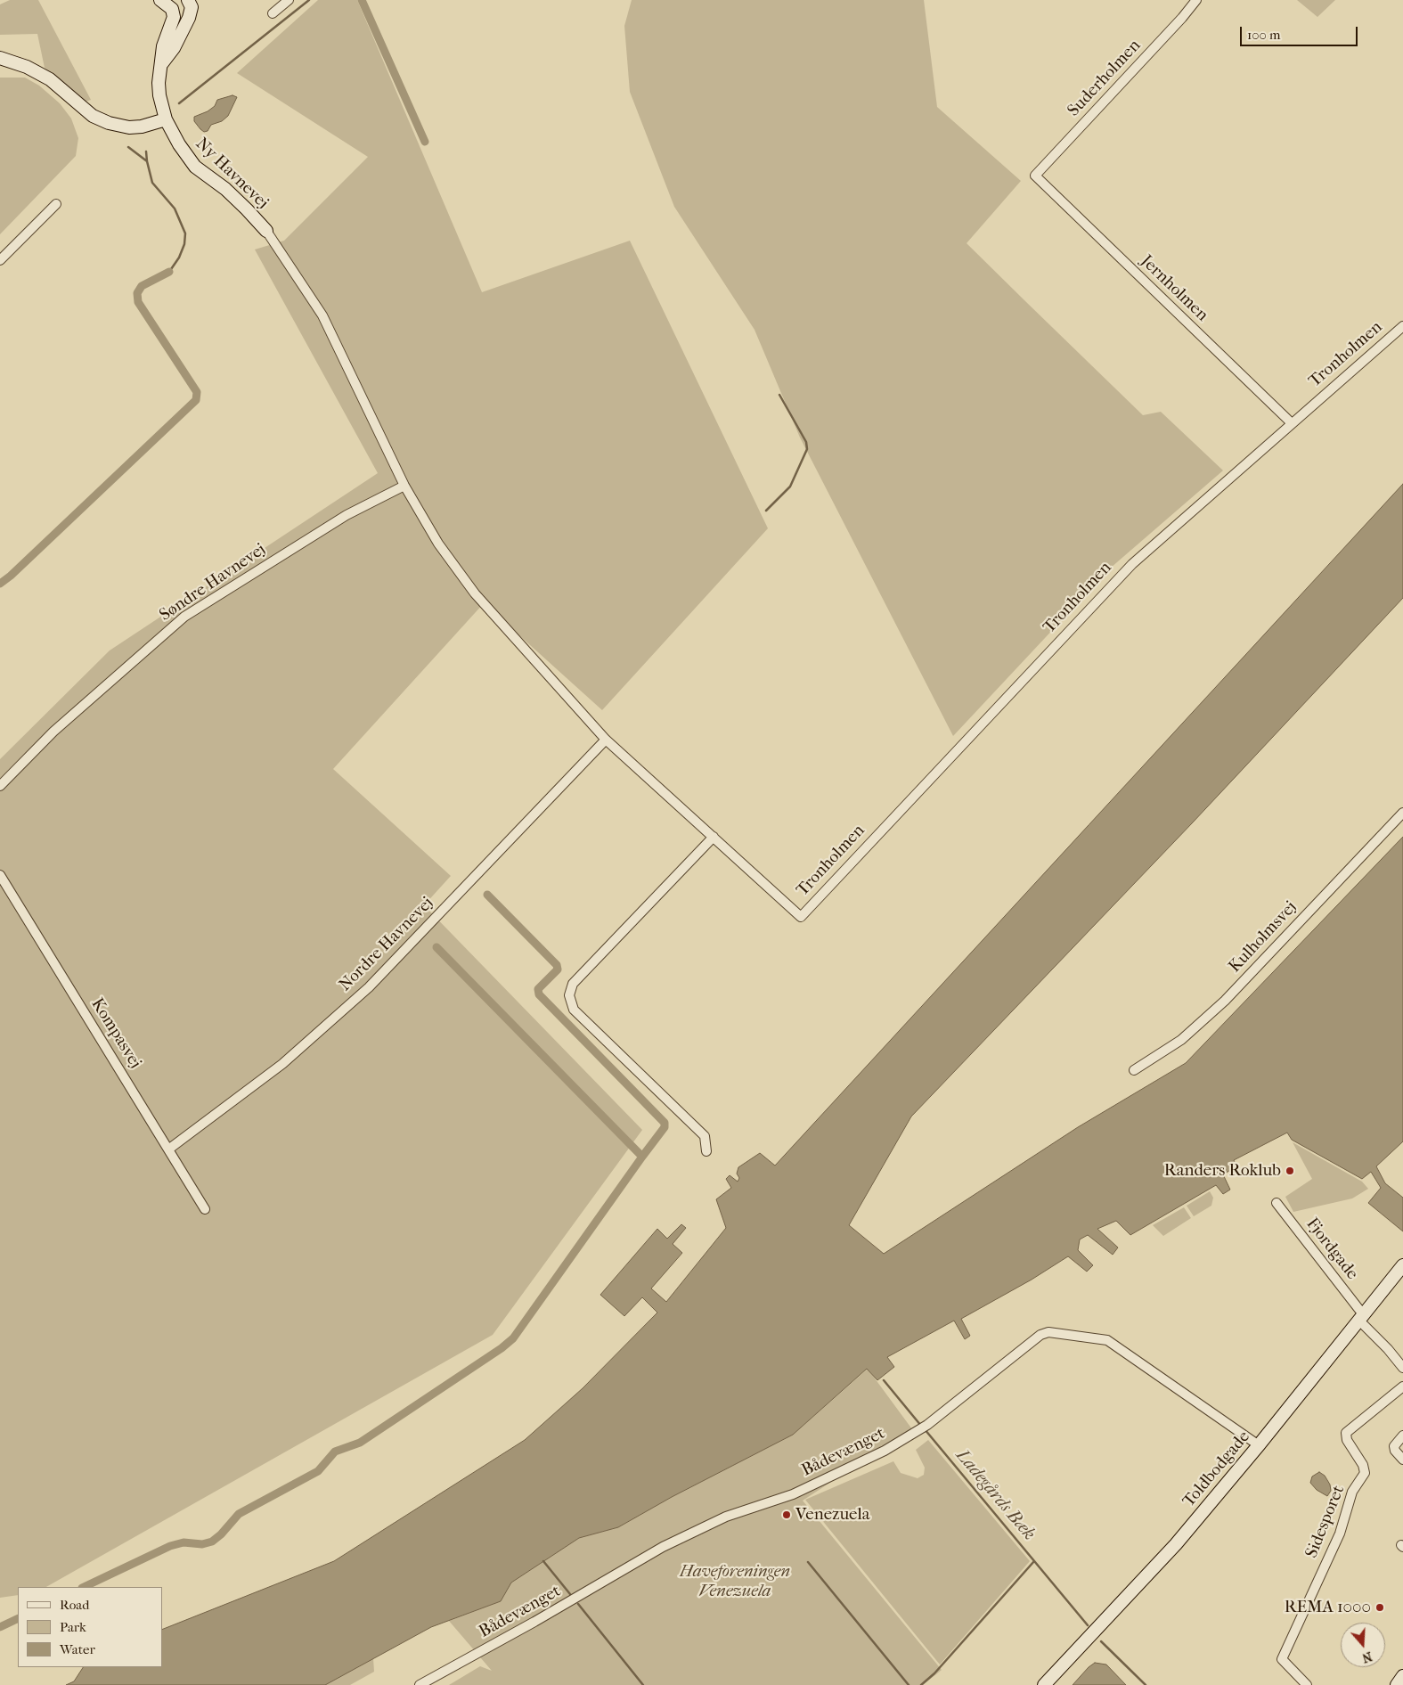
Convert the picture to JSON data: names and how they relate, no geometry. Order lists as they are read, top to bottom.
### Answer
{
  "streets": {
    "street": [
      "Suderholmen",
      "Ny Havnevej",
      "Jernholmen",
      "Tronholmen",
      "Søndre Havnevej",
      "Kulholmsvej",
      "Nordre Havnevej",
      "Kompasvej",
      "Fjordgade",
      "Bådevænget",
      "Toldbodgade",
      "Sidesporet"
    ]
  },
  "crossings": [
    ["Suderholmen", "Jernholmen"],
    ["Jernholmen", "Tronholmen"],
    ["Nordre Havnevej", "Kompasvej"],
    ["Fjordgade", "Toldbodgade"],
    ["Bådevænget", "Toldbodgade"]
  ],
  "water": ["Ladegårds Bæk"],
  "parks": ["Haveforeningen Venezuela"],
  "places": ["Randers Roklub", "Venezuela", "REMA 1000"],
  "legend": ["Road", "Park", "Water"],
  "scale_bar": "100 m",
  "north": "bottom"
}
